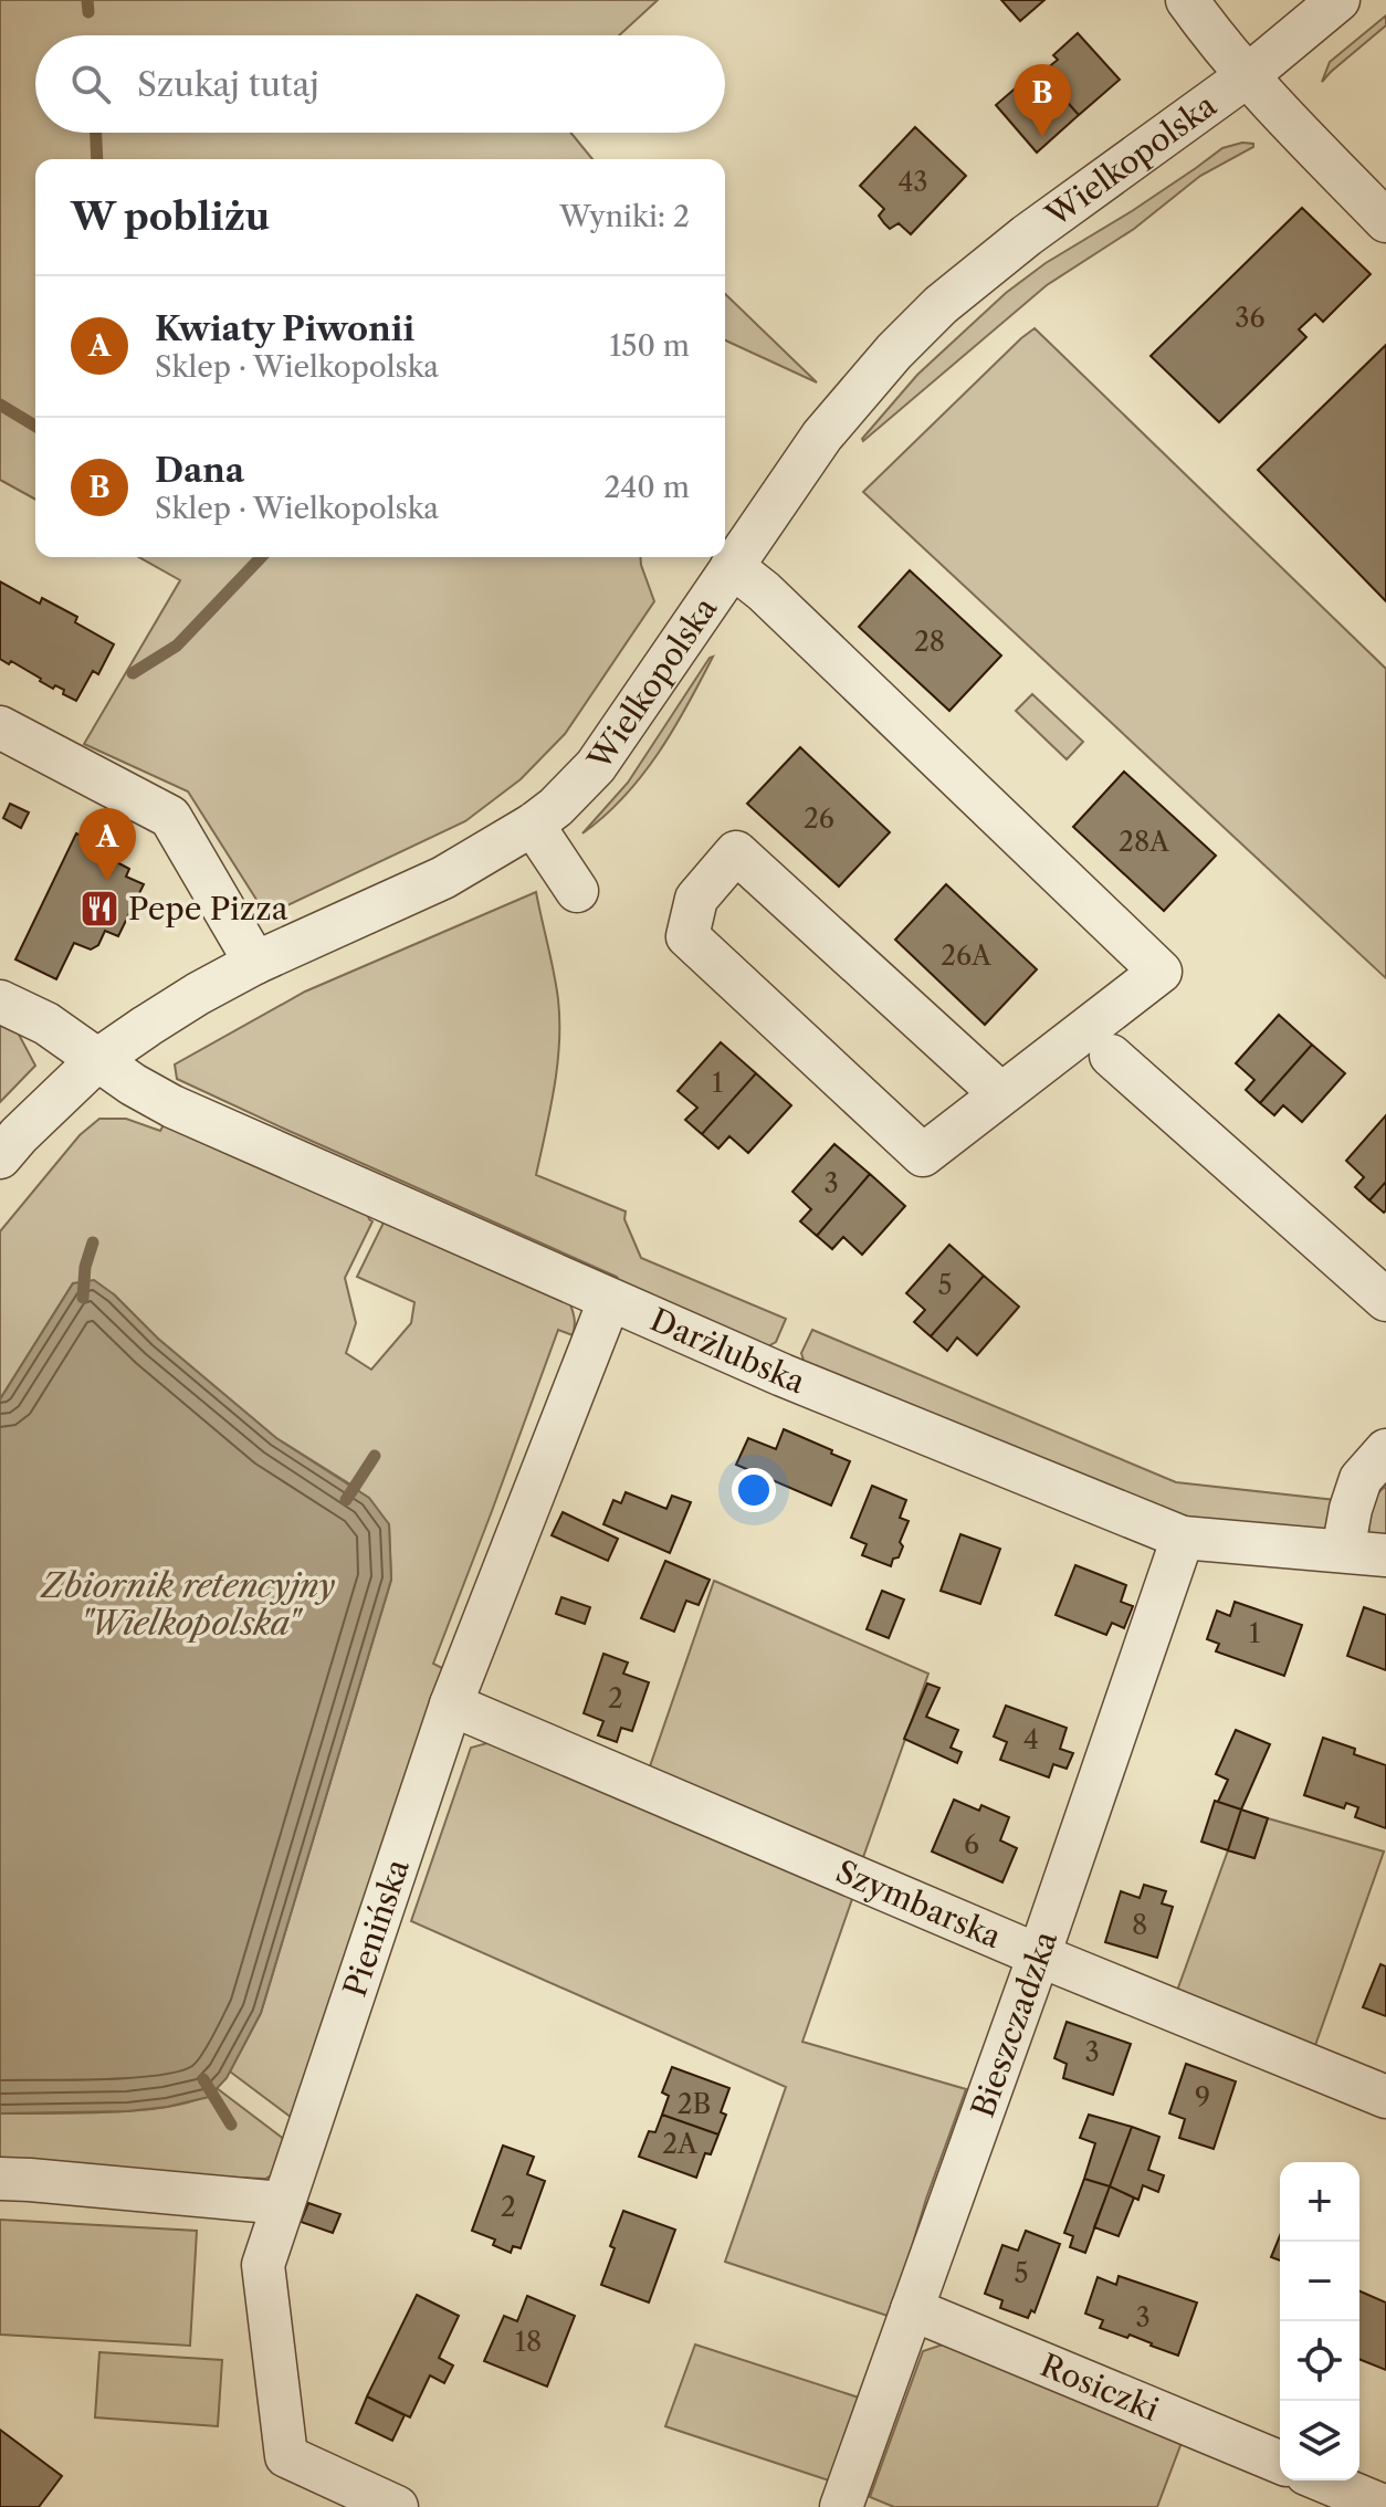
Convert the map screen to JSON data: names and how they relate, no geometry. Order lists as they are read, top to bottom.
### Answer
{
  "streets": {
    "street": [
      "Wielkopolska",
      "Darżlubska",
      "Szymbarska",
      "Pienińska",
      "Bieszczadzka",
      "Rosiczki"
    ]
  },
  "crossings": [
    ["Wielkopolska", "Darżlubska"],
    ["Darżlubska", "Pienińska"],
    ["Darżlubska", "Bieszczadzka"],
    ["Szymbarska", "Pienińska"],
    ["Szymbarska", "Bieszczadzka"],
    ["Bieszczadzka", "Rosiczki"]
  ],
  "water": ["Zbiornik retencyjny \"Wielkopolska\""],
  "places": {
    "restaurant": ["Pepe Pizza"]
  },
  "house_numbers": [
    "43",
    "36",
    "28",
    "26",
    "28A",
    "26A",
    "1",
    "3",
    "5",
    "1",
    "2",
    "4",
    "6",
    "8",
    "3",
    "9",
    "2B",
    "2A",
    "2",
    "5",
    "3",
    "18"
  ],
  "page": {
    "search": "Szukaj tutaj",
    "pins": ["B", "A"],
    "heading": ["W pobliżu", "Wyniki: 2"],
    "list": [
      {
        "mark": "A",
        "name": "Kwiaty Piwonii",
        "note": "Sklep · Wielkopolska",
        "value": "150 m"
      },
      {
        "mark": "B",
        "name": "Dana",
        "note": "Sklep · Wielkopolska",
        "value": "240 m"
      }
    ],
    "map_buttons": ["+", "−"]
  }
}
